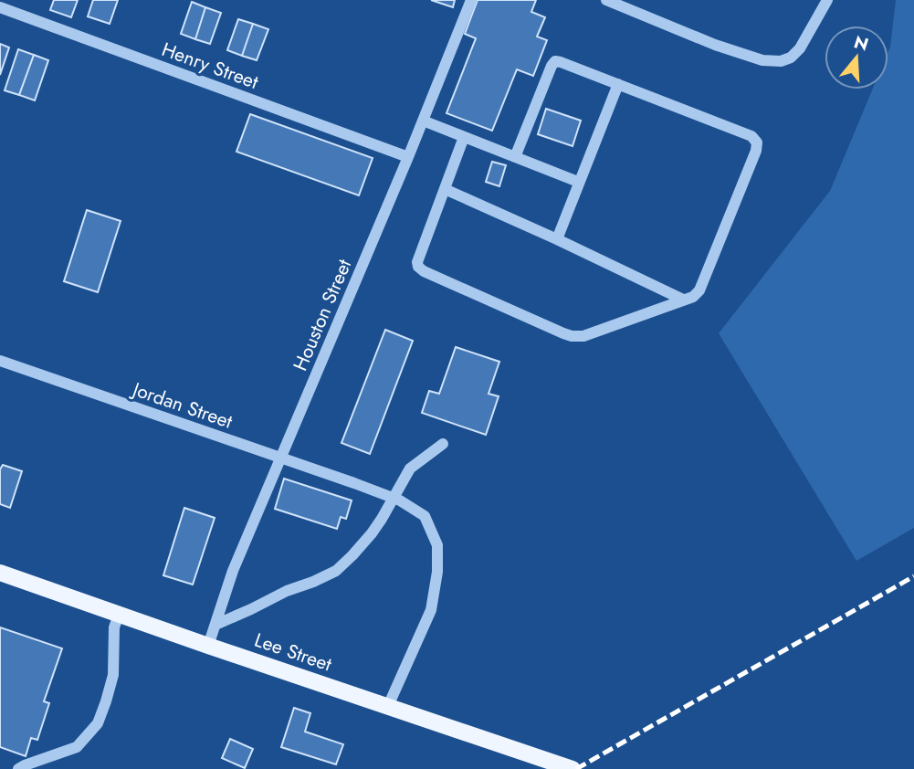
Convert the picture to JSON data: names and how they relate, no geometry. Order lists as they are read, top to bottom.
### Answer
{
  "streets": {
    "main road": ["Lee Street"],
    "street": ["Henry Street", "Houston Street", "Jordan Street"]
  },
  "crossings": [
    ["Henry Street", "Houston Street"],
    ["Houston Street", "Jordan Street"],
    ["Houston Street", "Lee Street"],
    ["Jordan Street", "Lee Street"]
  ],
  "north": "top"
}
